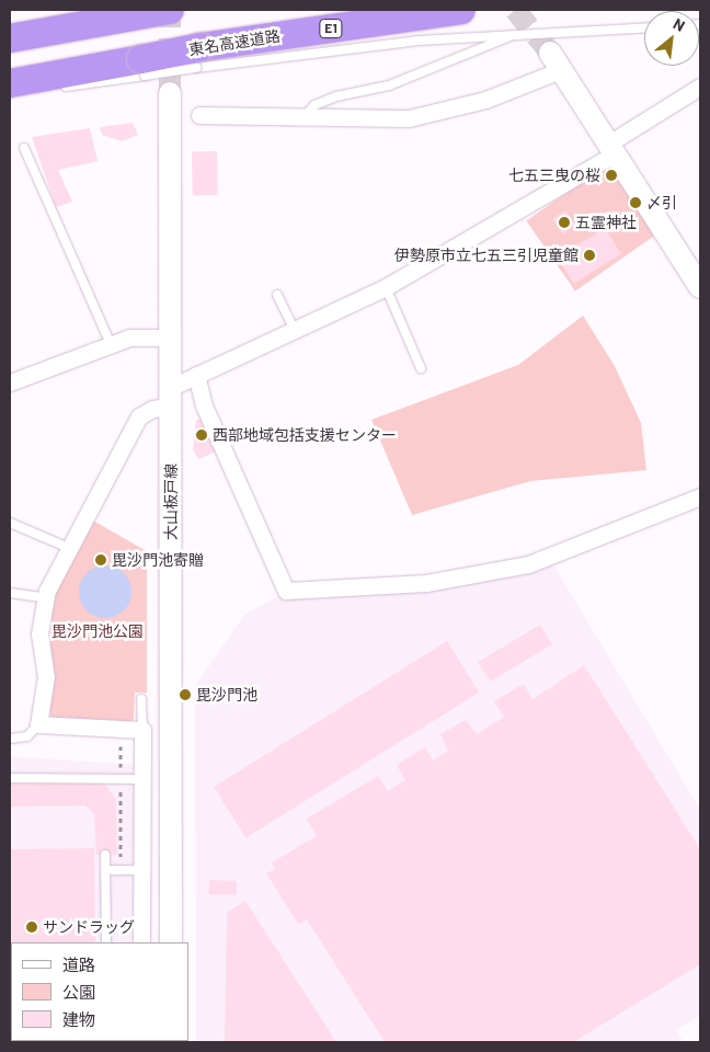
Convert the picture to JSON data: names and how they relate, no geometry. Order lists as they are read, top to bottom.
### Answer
{
  "streets": {
    "highway": ["E1", "東名高速道路"],
    "main road": ["大山板戸線"]
  },
  "parks": ["毘沙門池公園"],
  "places": [
    "七五三曳の桜",
    "〆引",
    "五霊神社",
    "伊勢原市立七五三引児童館",
    "西部地域包括支援センター",
    "毘沙門池寄贈",
    "毘沙門池",
    "サンドラッグ"
  ],
  "legend": ["道路", "公園", "建物"],
  "north": "top right"
}
